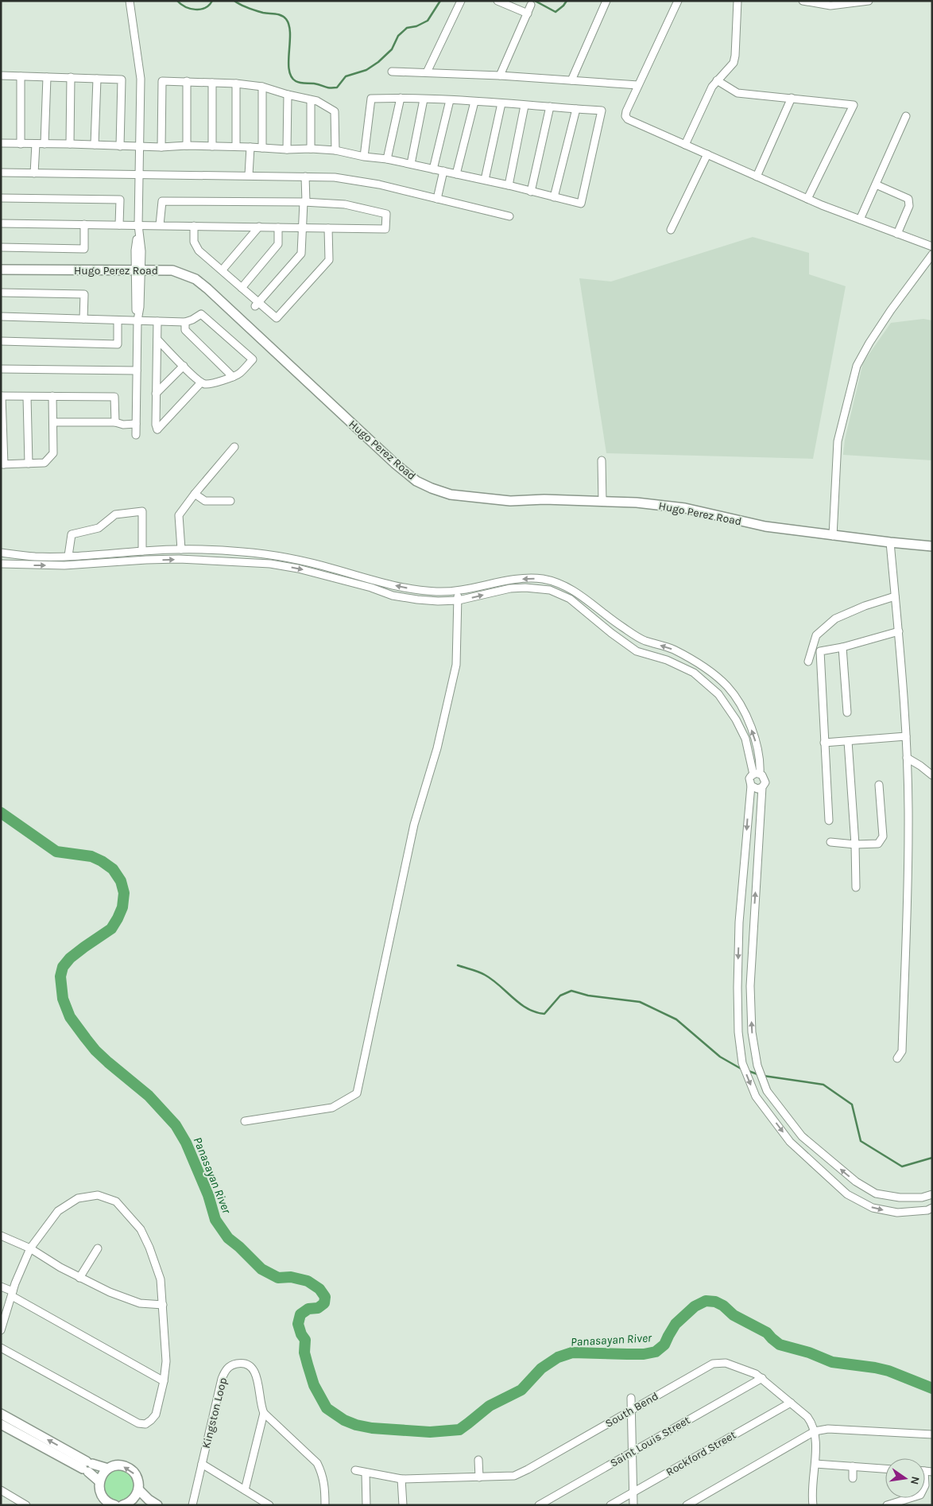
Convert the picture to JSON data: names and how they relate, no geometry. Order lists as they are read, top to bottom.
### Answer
{
  "streets": {
    "street": [
      "Hugo Perez Road",
      "South Bend",
      "Kingston Loop",
      "Saint Louis Street",
      "Rockford Street"
    ]
  },
  "crossings": [
    ["South Bend", "Saint Louis Street"],
    ["South Bend", "Rockford Street"]
  ],
  "water": ["Panasayan River"],
  "north": "right"
}
